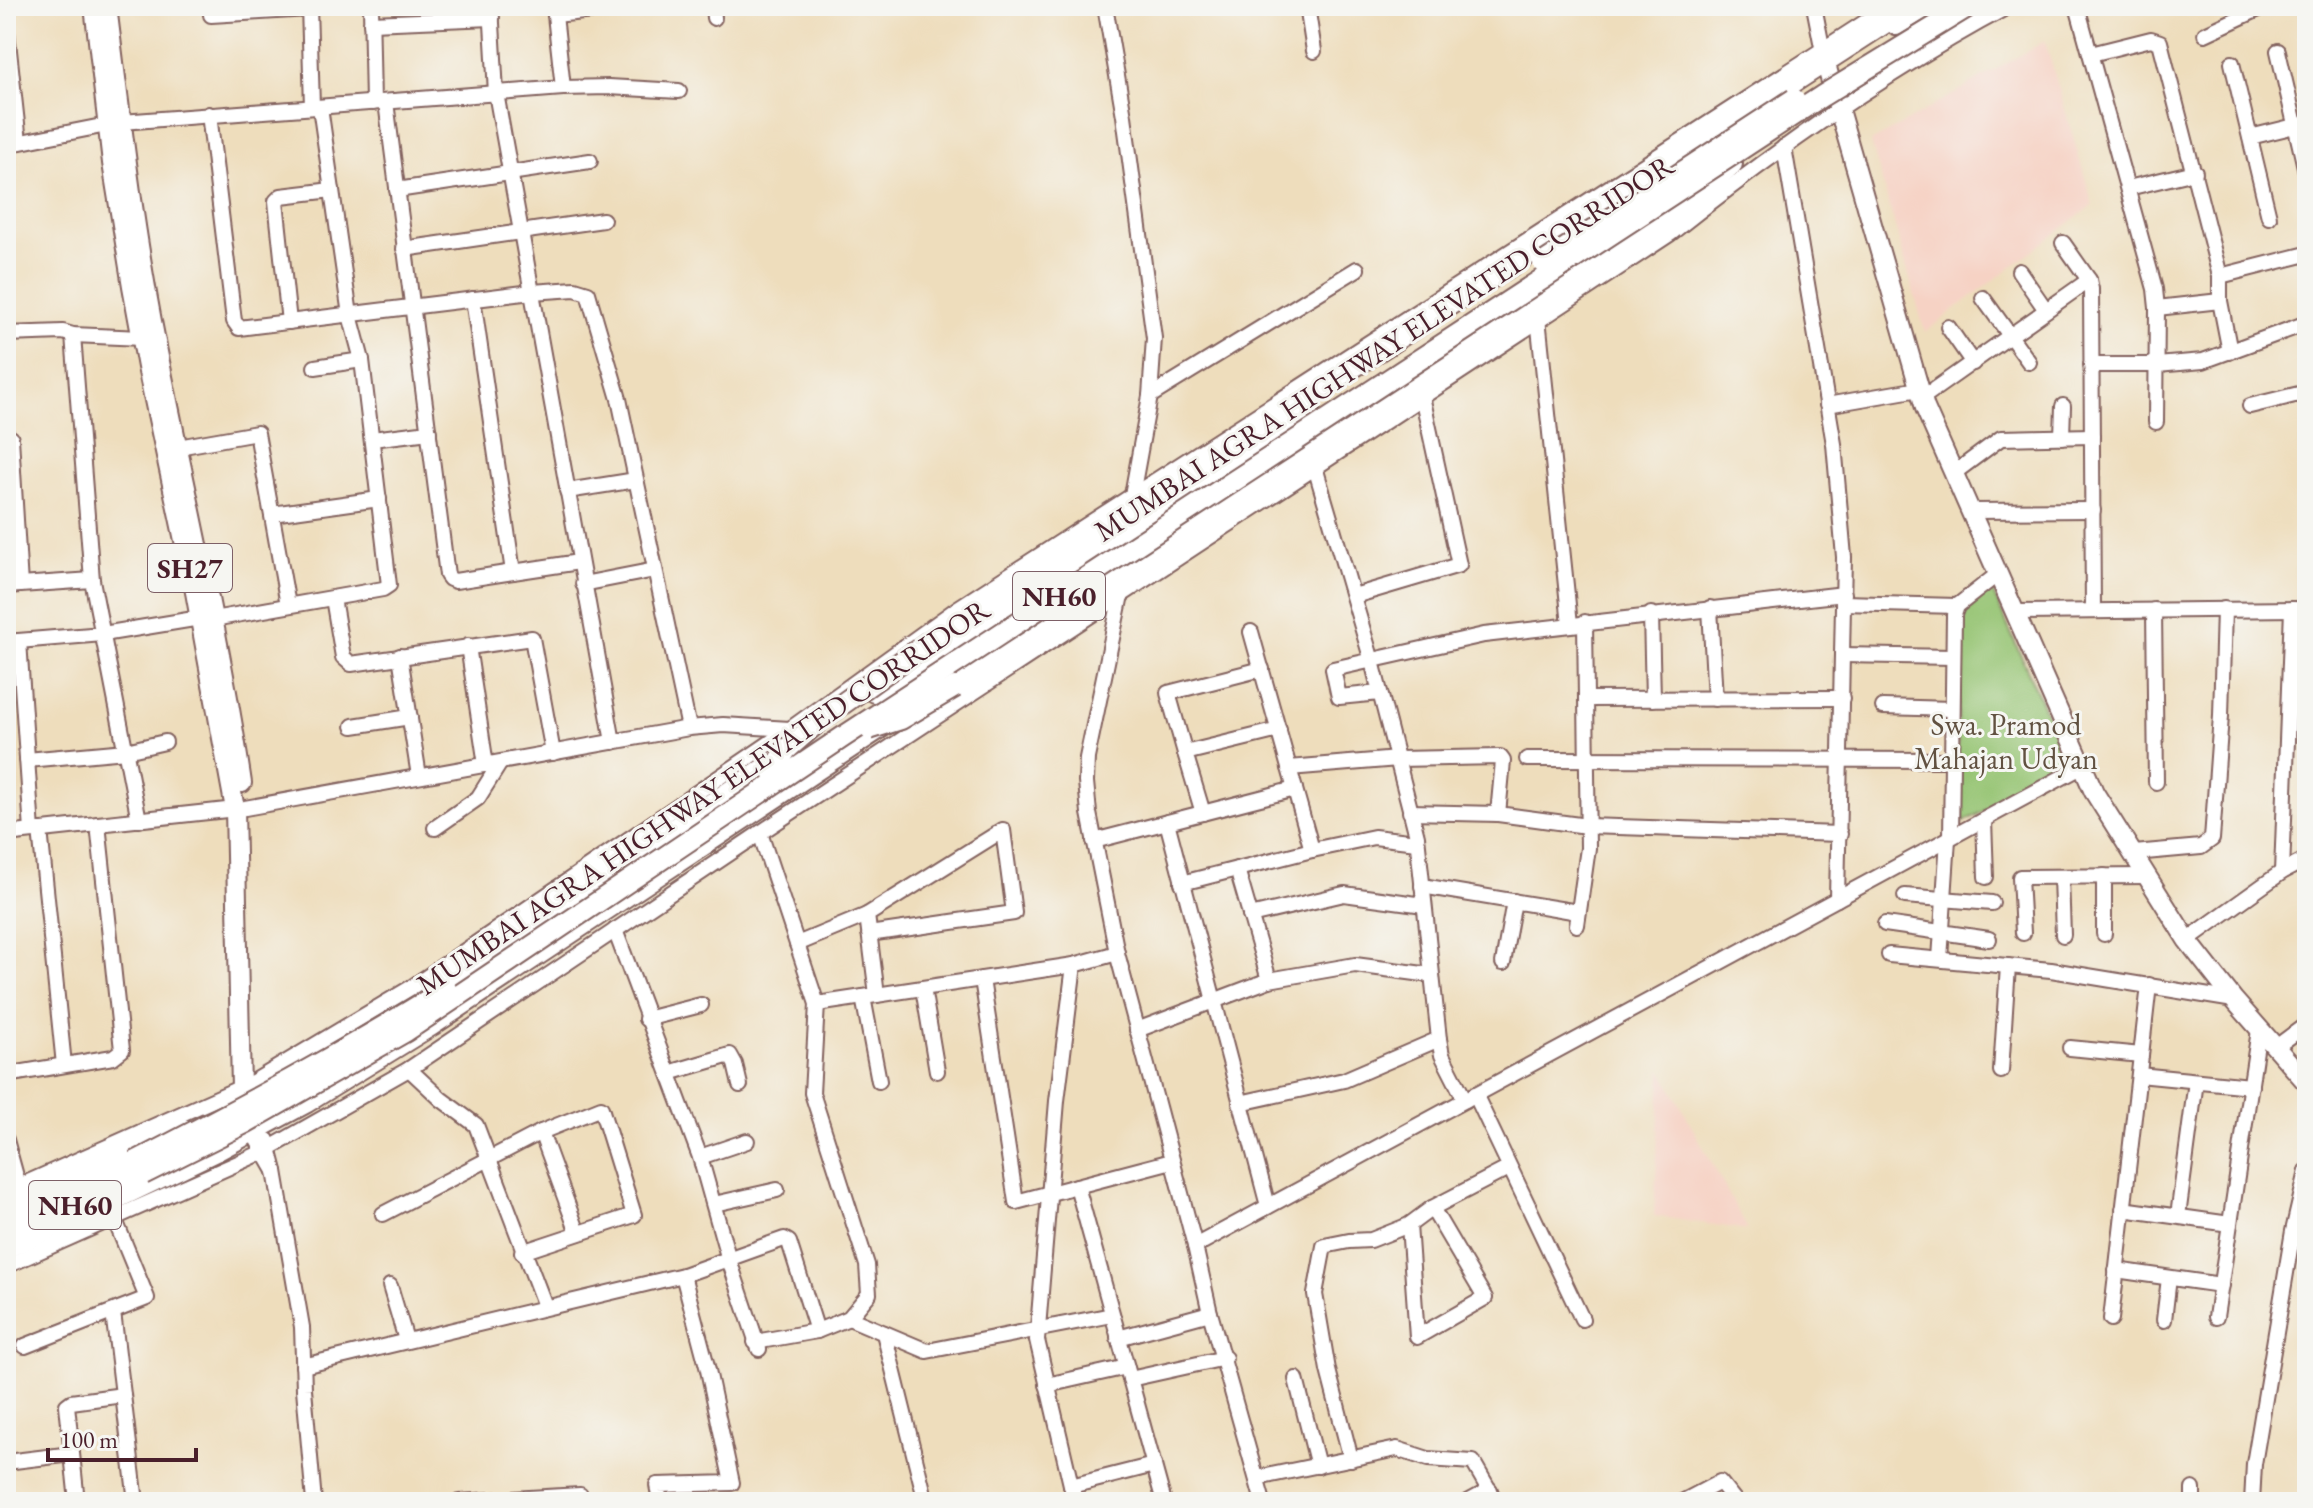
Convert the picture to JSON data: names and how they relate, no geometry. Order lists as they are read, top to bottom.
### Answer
{
  "streets": {
    "highway": ["MUMBAI AGRA HIGHWAY ELEVATED CORRIDOR", "NH60"],
    "main road": ["SH27"]
  },
  "crossings": [
    ["MUMBAI AGRA HIGHWAY ELEVATED CORRIDOR", "NH60"]
  ],
  "parks": ["Swa. Pramod Mahajan Udyan"],
  "scale_bar": "100 m"
}
